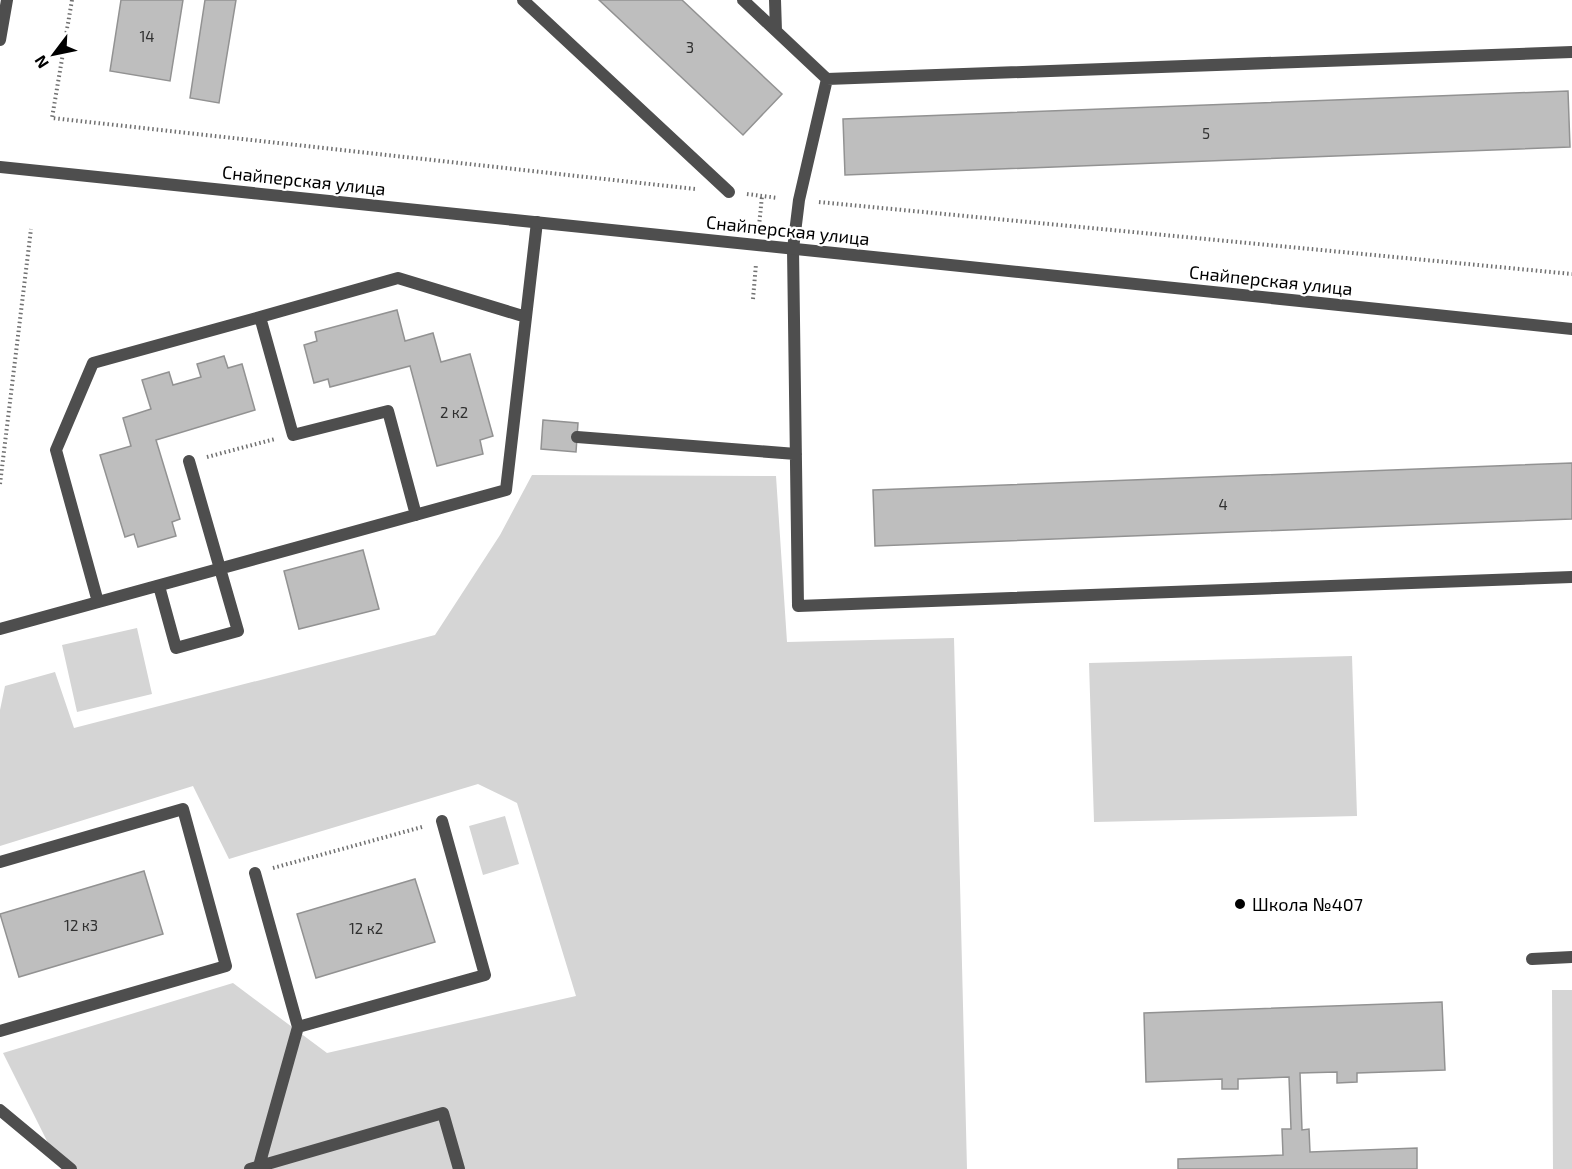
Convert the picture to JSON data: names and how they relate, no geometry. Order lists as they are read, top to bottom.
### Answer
{
  "streets": {
    "street": ["Снайперская улица"]
  },
  "places": ["Школа №407"],
  "house_numbers": [
    "14",
    "3",
    "5",
    "2 к2",
    "4",
    "12 к3",
    "12 к2"
  ],
  "north": "bottom left"
}
